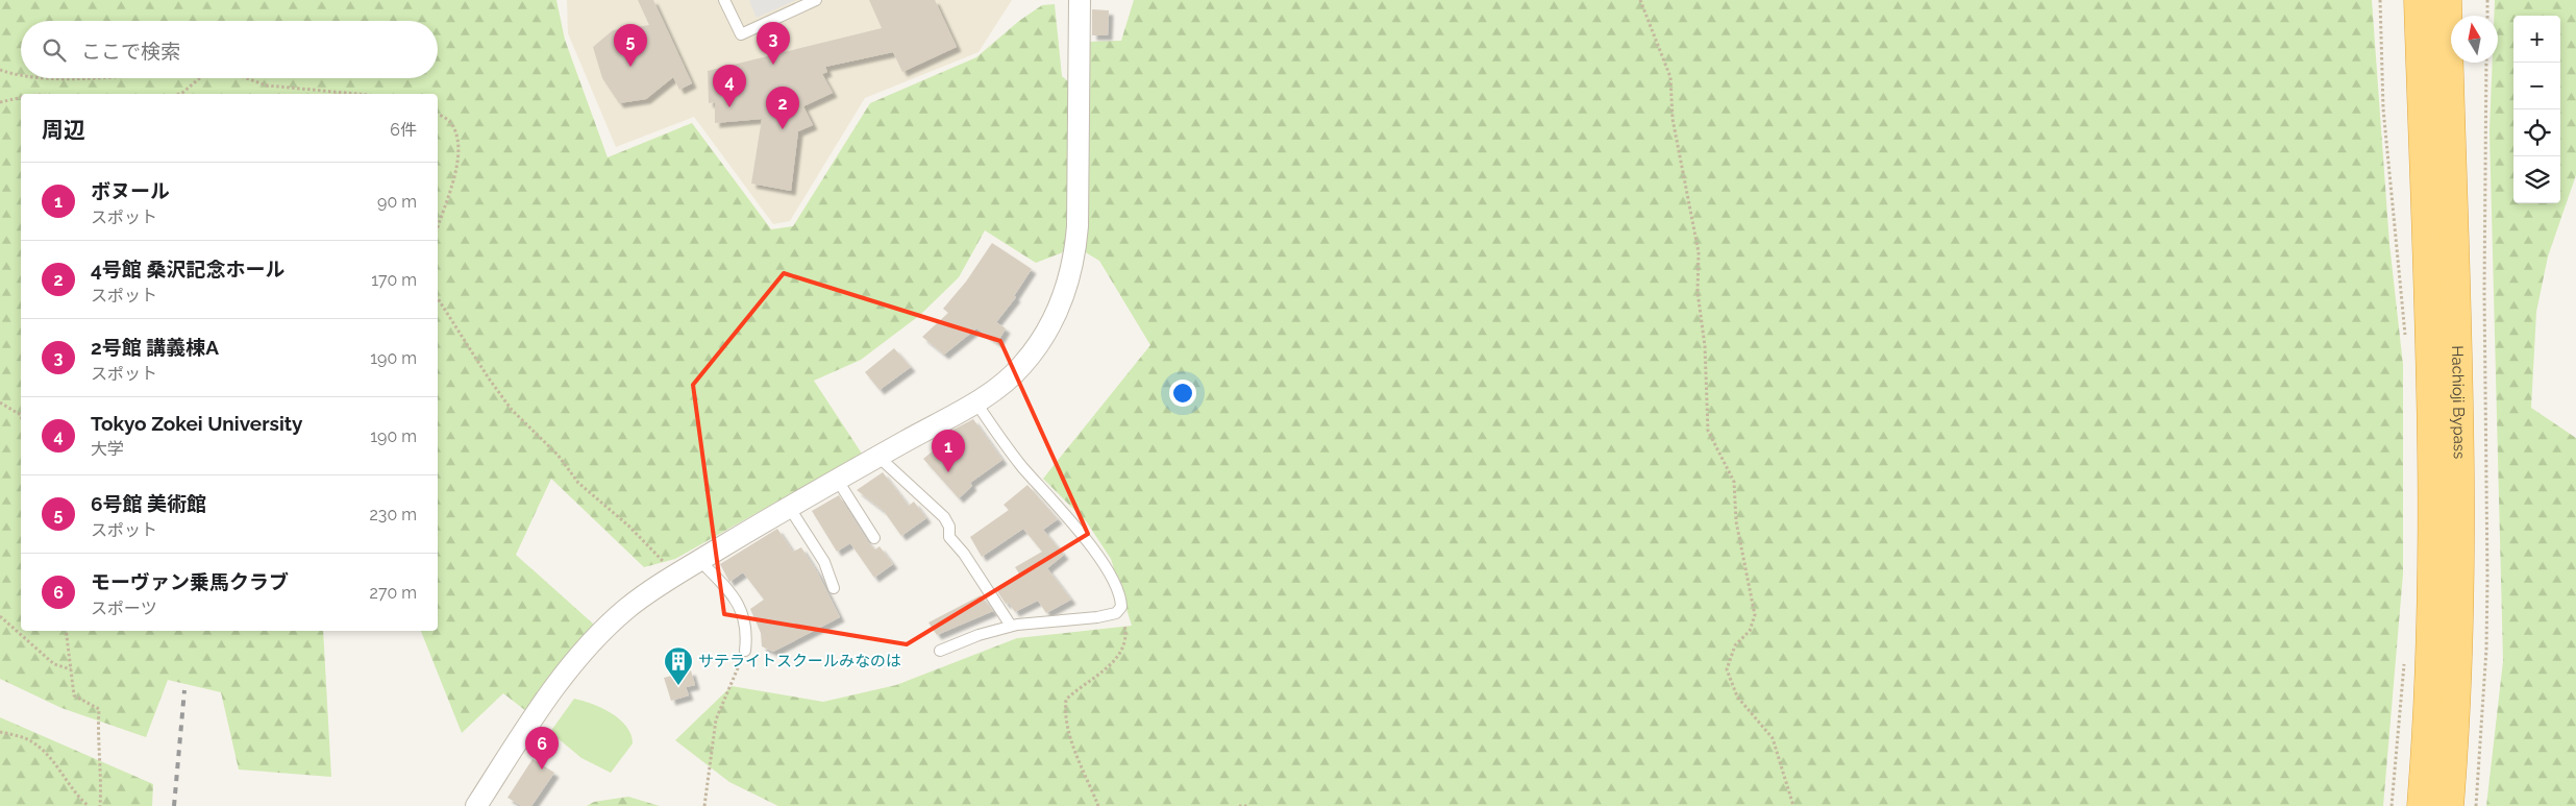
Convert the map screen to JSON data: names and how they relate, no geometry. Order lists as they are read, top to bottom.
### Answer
{
  "streets": {
    "highway": ["Hachioji Bypass"]
  },
  "places": {
    "building": ["サテライトスクールみなのは"]
  },
  "north": "top",
  "page": {
    "map_buttons": ["+", "−"],
    "search": "ここで検索",
    "pins": [
      "3",
      "5",
      "4",
      "2",
      "1",
      "6"
    ],
    "heading": ["周辺", "6件"],
    "list": [
      {
        "mark": "1",
        "name": "ボヌール",
        "note": "スポット",
        "value": "90 m"
      },
      {
        "mark": "2",
        "name": "4号館 桑沢記念ホール",
        "note": "スポット",
        "value": "170 m"
      },
      {
        "mark": "3",
        "name": "2号館 講義棟A",
        "note": "スポット",
        "value": "190 m"
      },
      {
        "mark": "4",
        "name": "Tokyo Zokei University",
        "note": "大学",
        "value": "190 m"
      },
      {
        "mark": "5",
        "name": "6号館 美術館",
        "note": "スポット",
        "value": "230 m"
      },
      {
        "mark": "6",
        "name": "モーヴァン乗馬クラブ",
        "note": "スポーツ",
        "value": "270 m"
      }
    ]
  }
}
